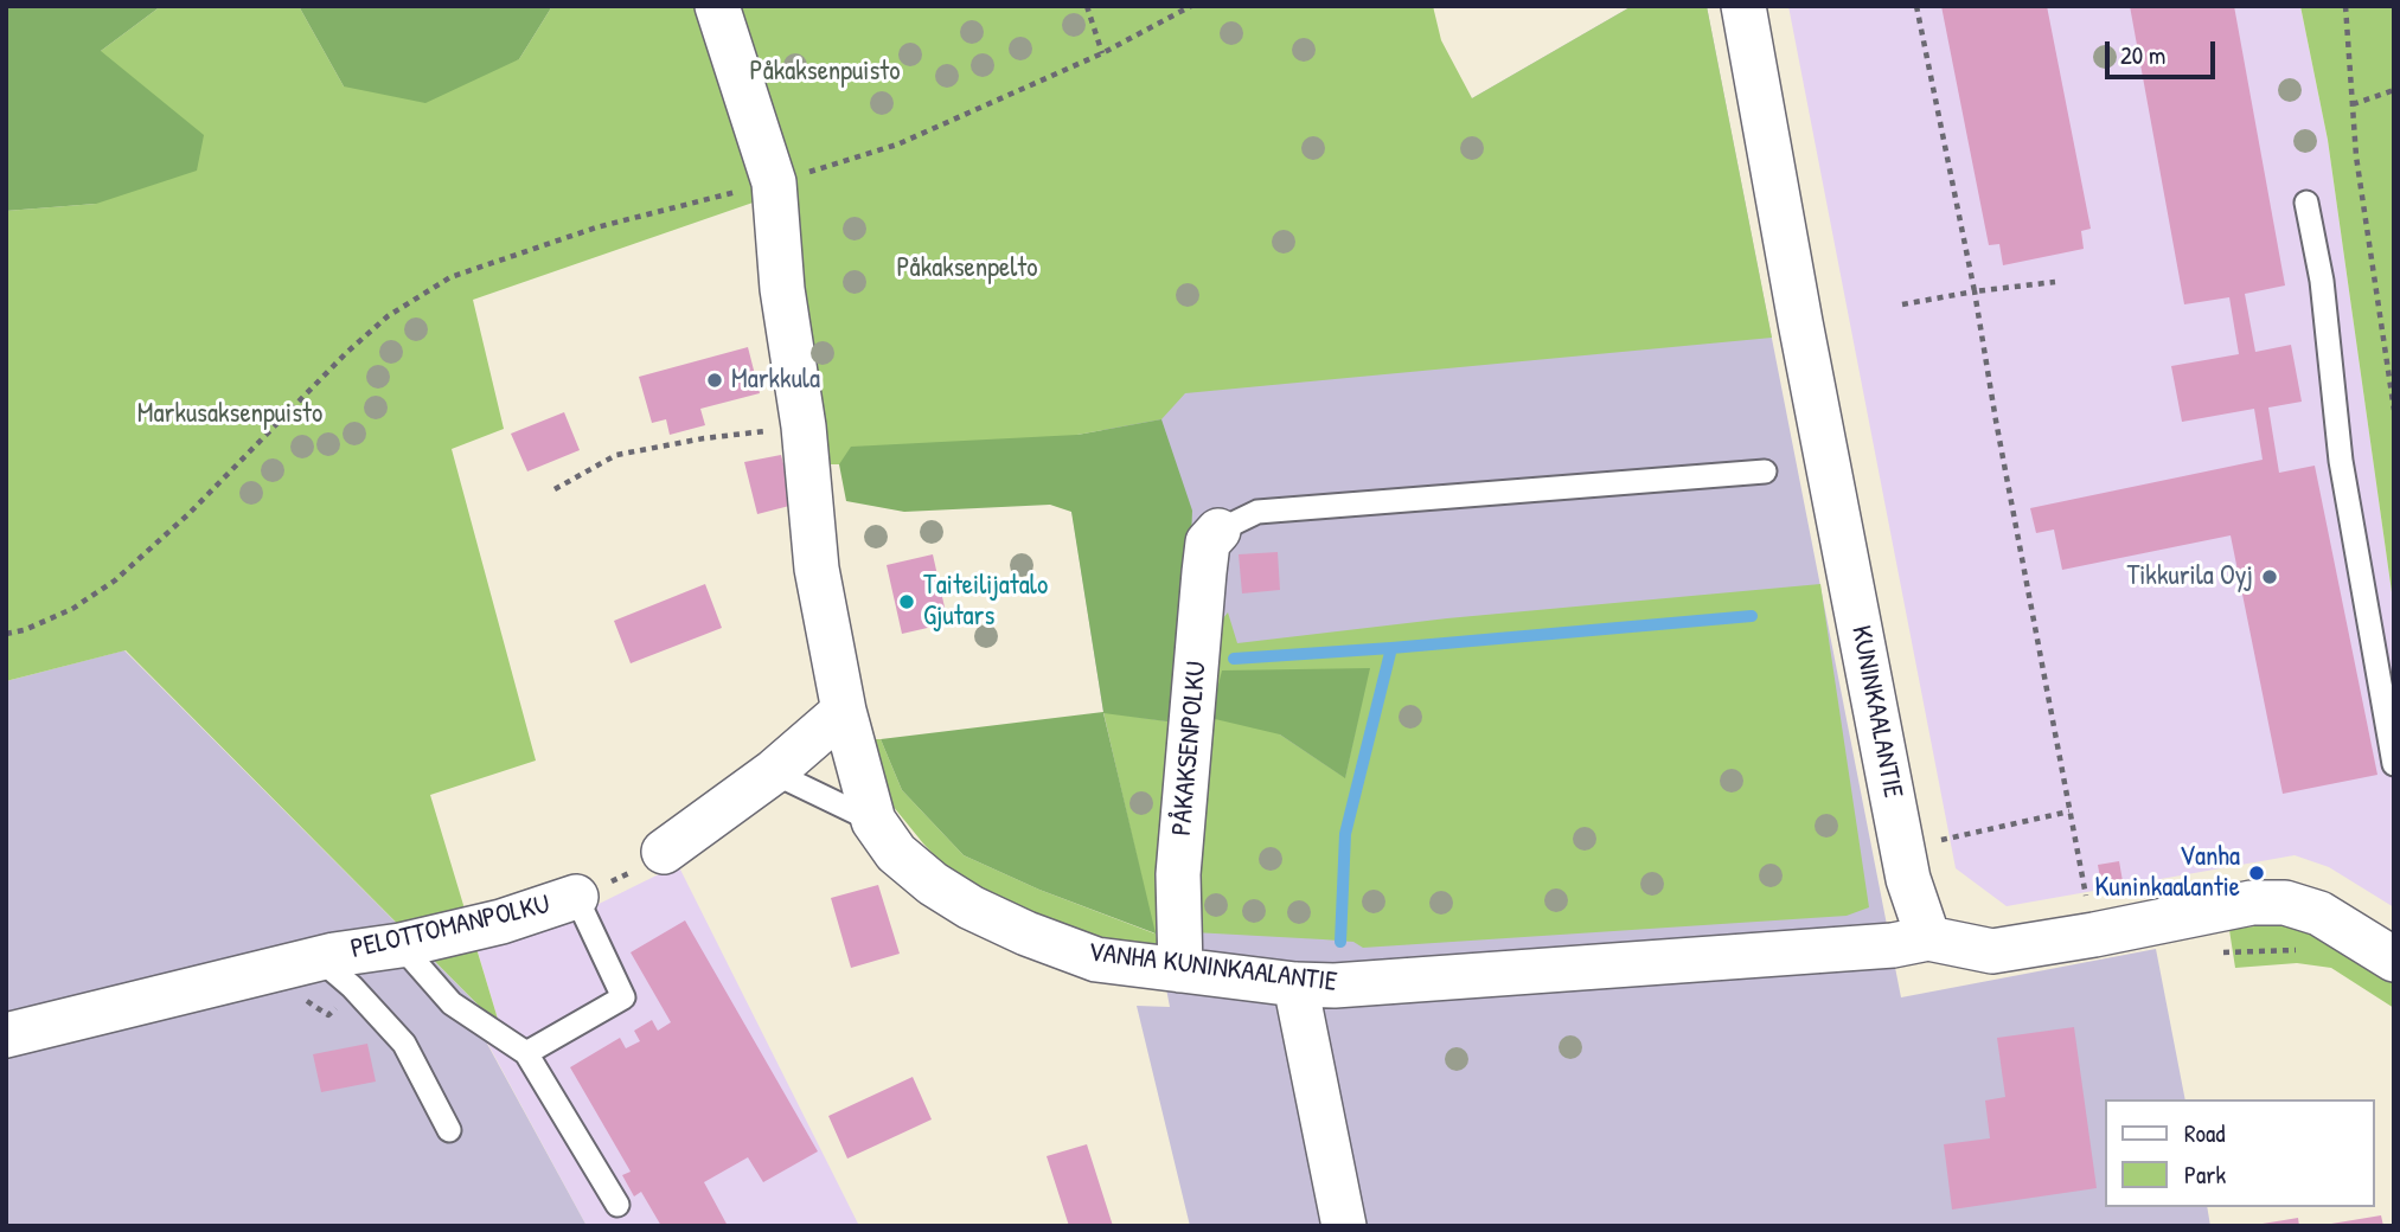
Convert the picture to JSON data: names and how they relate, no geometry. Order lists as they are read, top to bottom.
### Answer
{
  "streets": {
    "street": [
      "KUNINKAALANTIE",
      "PÅKAKSENPOLKU",
      "PELOTTOMANPOLKU",
      "VANHA KUNINKAALANTIE"
    ]
  },
  "crossings": [
    ["KUNINKAALANTIE", "VANHA KUNINKAALANTIE"],
    ["PÅKAKSENPOLKU", "VANHA KUNINKAALANTIE"]
  ],
  "parks": ["Påkaksenpuisto", "Påkaksenpelto", "Markusaksenpuisto"],
  "places": [
    "Markkula",
    "Tikkurila Oyj",
    "Taiteilijatalo Gjutars",
    "Vanha Kuninkaalantie"
  ],
  "legend": ["Road", "Park"],
  "scale_bar": "20 m"
}
